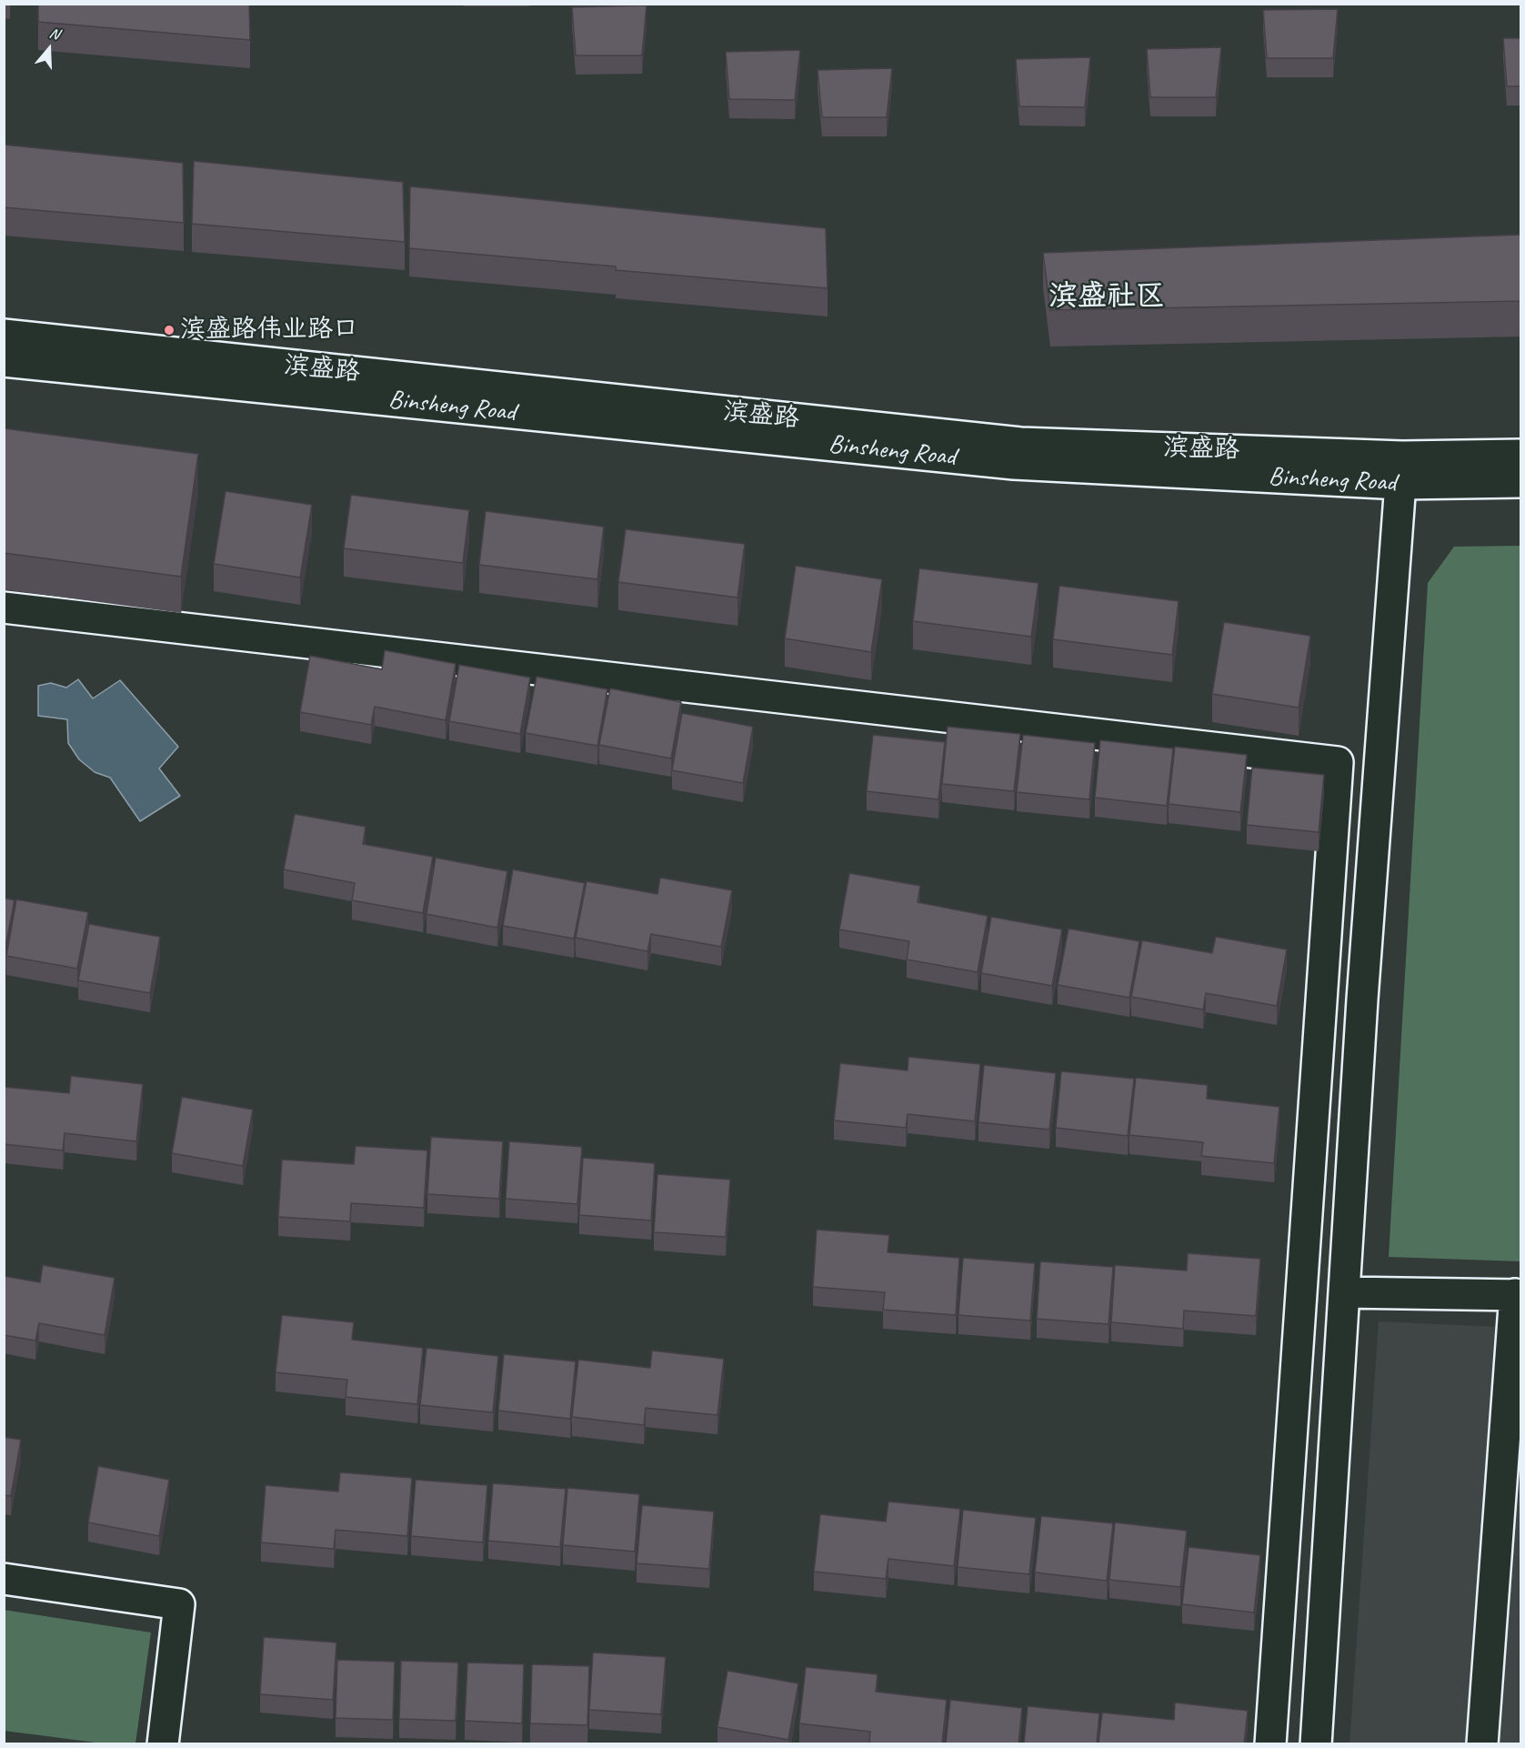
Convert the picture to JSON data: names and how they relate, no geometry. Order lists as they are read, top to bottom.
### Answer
{
  "streets": {
    "main road": ["滨盛路", "Binsheng Road"]
  },
  "crossings": [
    ["滨盛路", "Binsheng Road"]
  ],
  "districts": ["滨盛社区"],
  "places": ["滨盛路伟业路口"],
  "north": "top"
}
